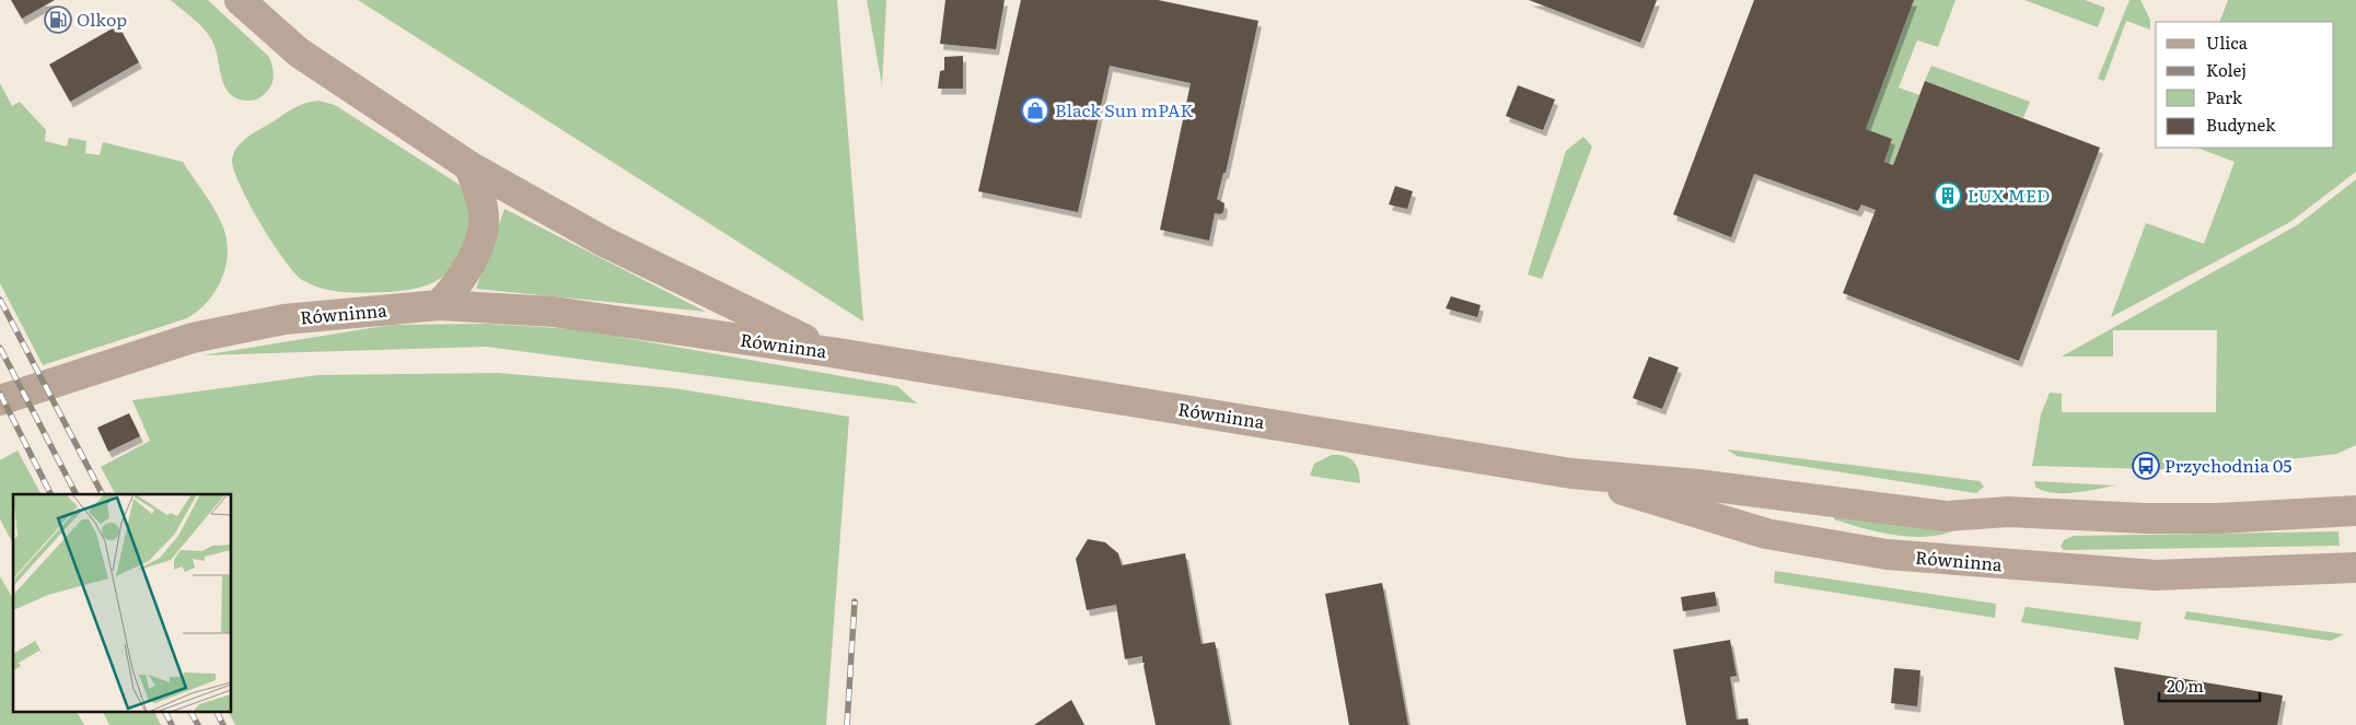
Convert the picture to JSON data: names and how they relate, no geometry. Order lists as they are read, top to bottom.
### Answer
{
  "streets": {
    "street": ["Równinna"]
  },
  "places": {
    "fuel station": ["Olkop"],
    "shop": ["Black Sun mPAK"],
    "building": ["LUX MED"],
    "bus stop": ["Przychodnia 05"]
  },
  "legend": [
    "Ulica",
    "Kolej",
    "Park",
    "Budynek"
  ],
  "scale_bar": "20 m"
}
